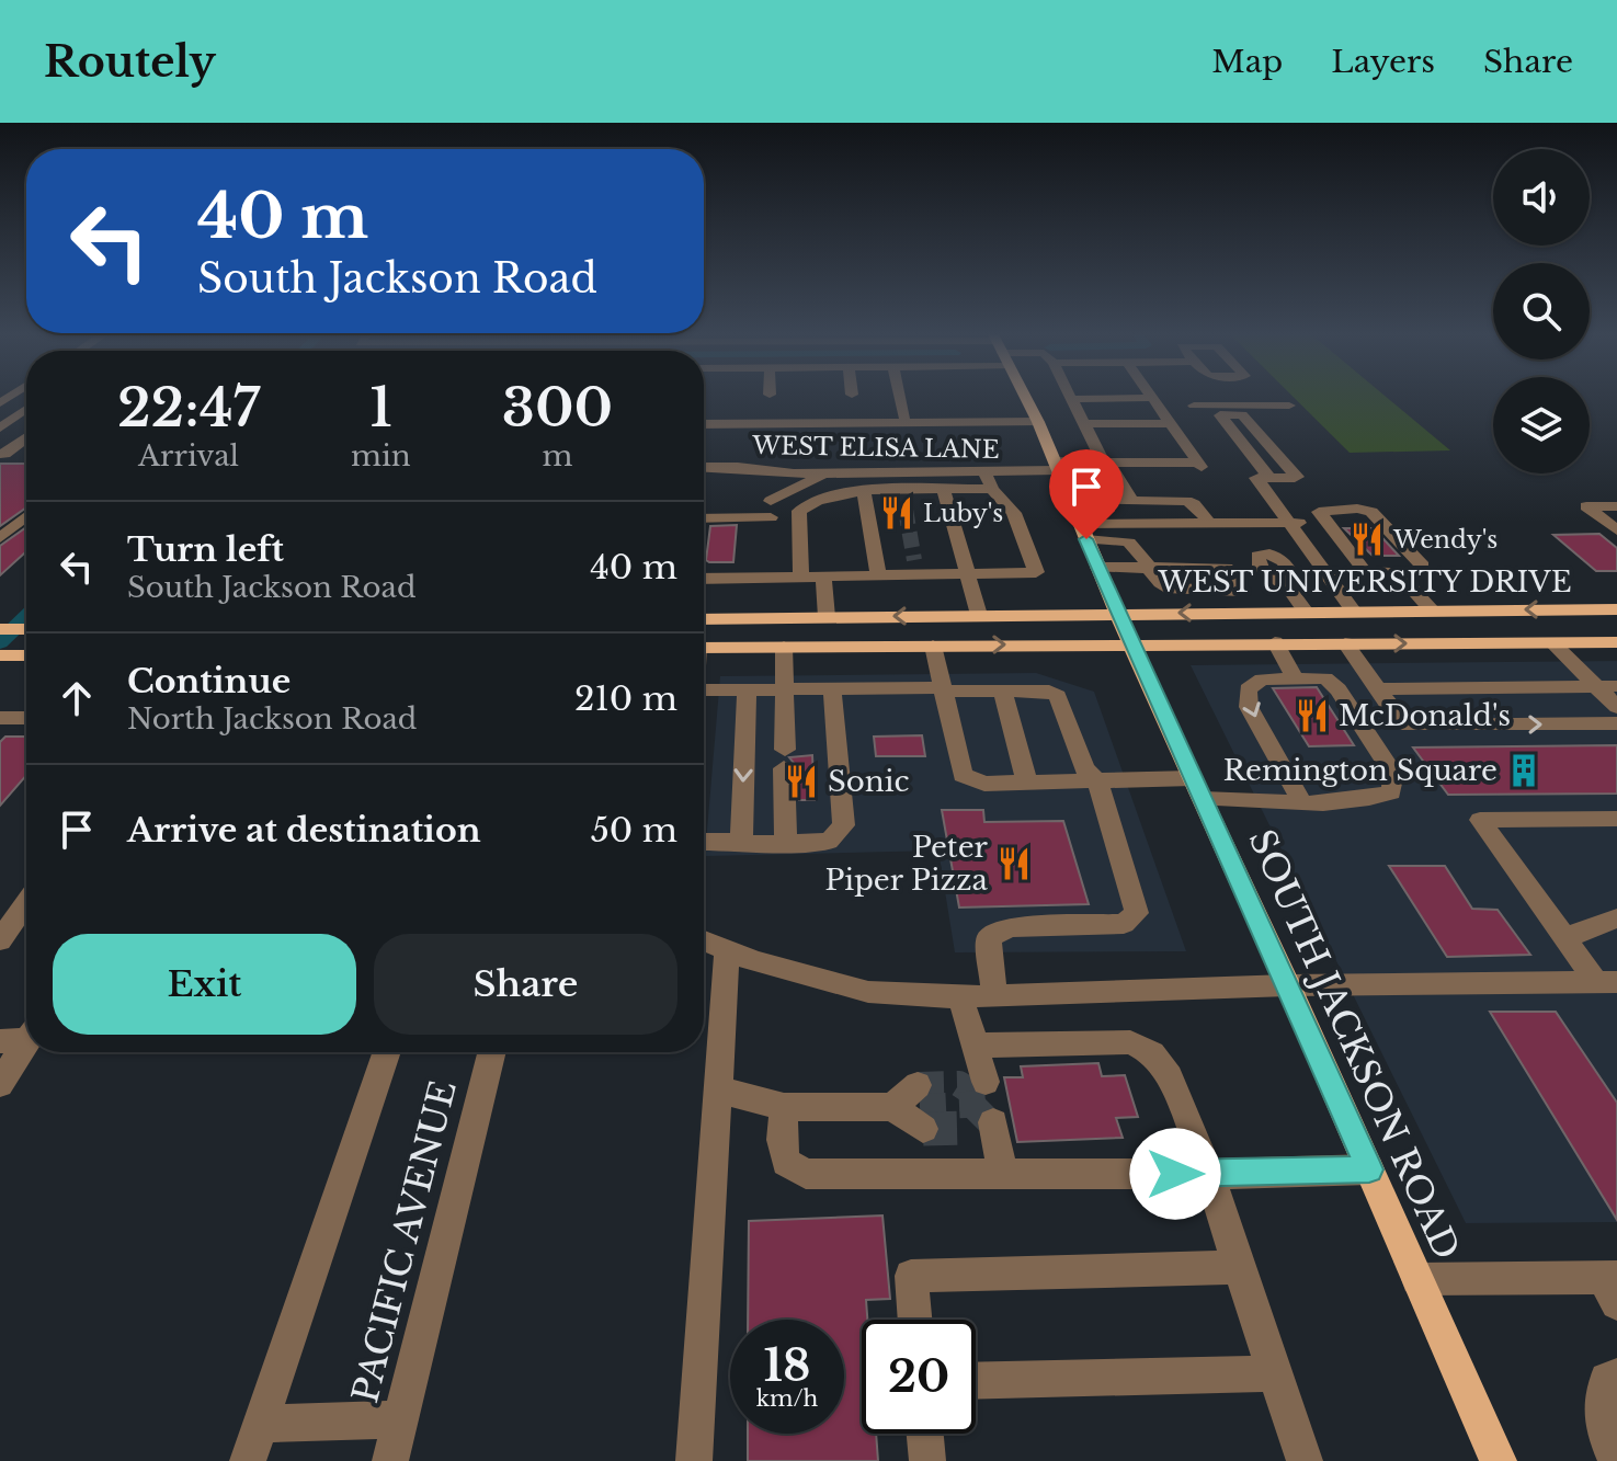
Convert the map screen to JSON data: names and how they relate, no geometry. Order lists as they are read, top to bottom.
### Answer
{
  "streets": {
    "main road": ["WEST UNIVERSITY DRIVE", "SOUTH JACKSON ROAD"],
    "street": ["WEST ELISA LANE", "PACIFIC AVENUE"]
  },
  "crossings": [
    ["WEST ELISA LANE", "SOUTH JACKSON ROAD"],
    ["WEST UNIVERSITY DRIVE", "SOUTH JACKSON ROAD"]
  ],
  "places": {
    "restaurant": [
      "Luby's",
      "Wendy's",
      "McDonald's",
      "Sonic",
      "Peter Piper Pizza"
    ],
    "building": ["Remington Square"]
  },
  "page": {
    "header": "Routely",
    "nav": ["Map", "Layers", "Share"],
    "turn": ["40 m", "South Jackson Road"],
    "eta": [
      "22:47",
      "Arrival",
      "1",
      "min",
      "300",
      "m"
    ],
    "list": [
      {
        "name": "Turn left",
        "note": "South Jackson Road",
        "value": "40 m"
      },
      {
        "name": "Continue",
        "note": "North Jackson Road",
        "value": "210 m"
      },
      {
        "name": "Arrive at destination",
        "value": "50 m"
      }
    ],
    "buttons": ["Exit", "Share"],
    "speed": "18 km/h",
    "limit": "20"
  }
}
